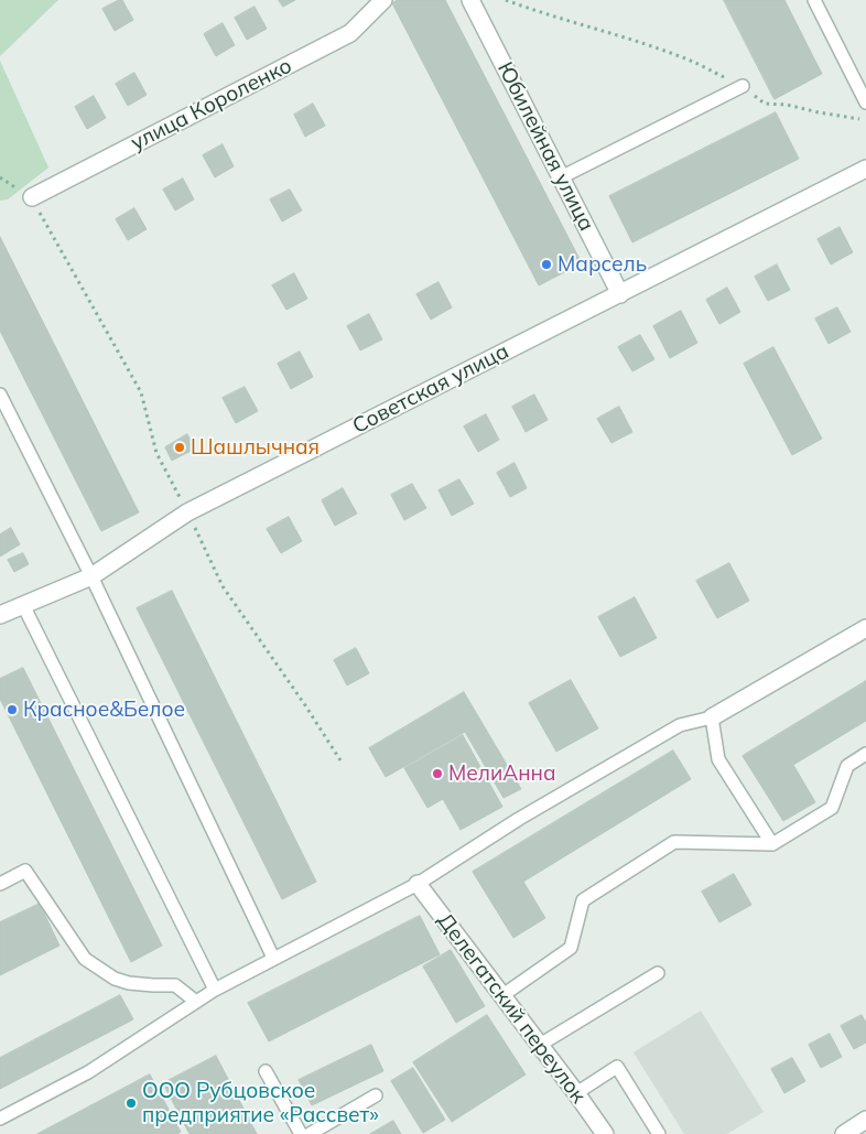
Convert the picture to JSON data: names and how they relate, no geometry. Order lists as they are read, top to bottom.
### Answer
{
  "streets": {
    "street": [
      "улица Короленко",
      "Юбилейная улица",
      "Советская улица",
      "Делегатский переулок"
    ]
  },
  "crossings": [
    ["Юбилейная улица", "Советская улица"]
  ],
  "places": [
    "Марсель",
    "Шашлычная",
    "Красное&Белое",
    "МелиАнна",
    "ООО Рубцовское предприятие «Рассвет»"
  ]
}
